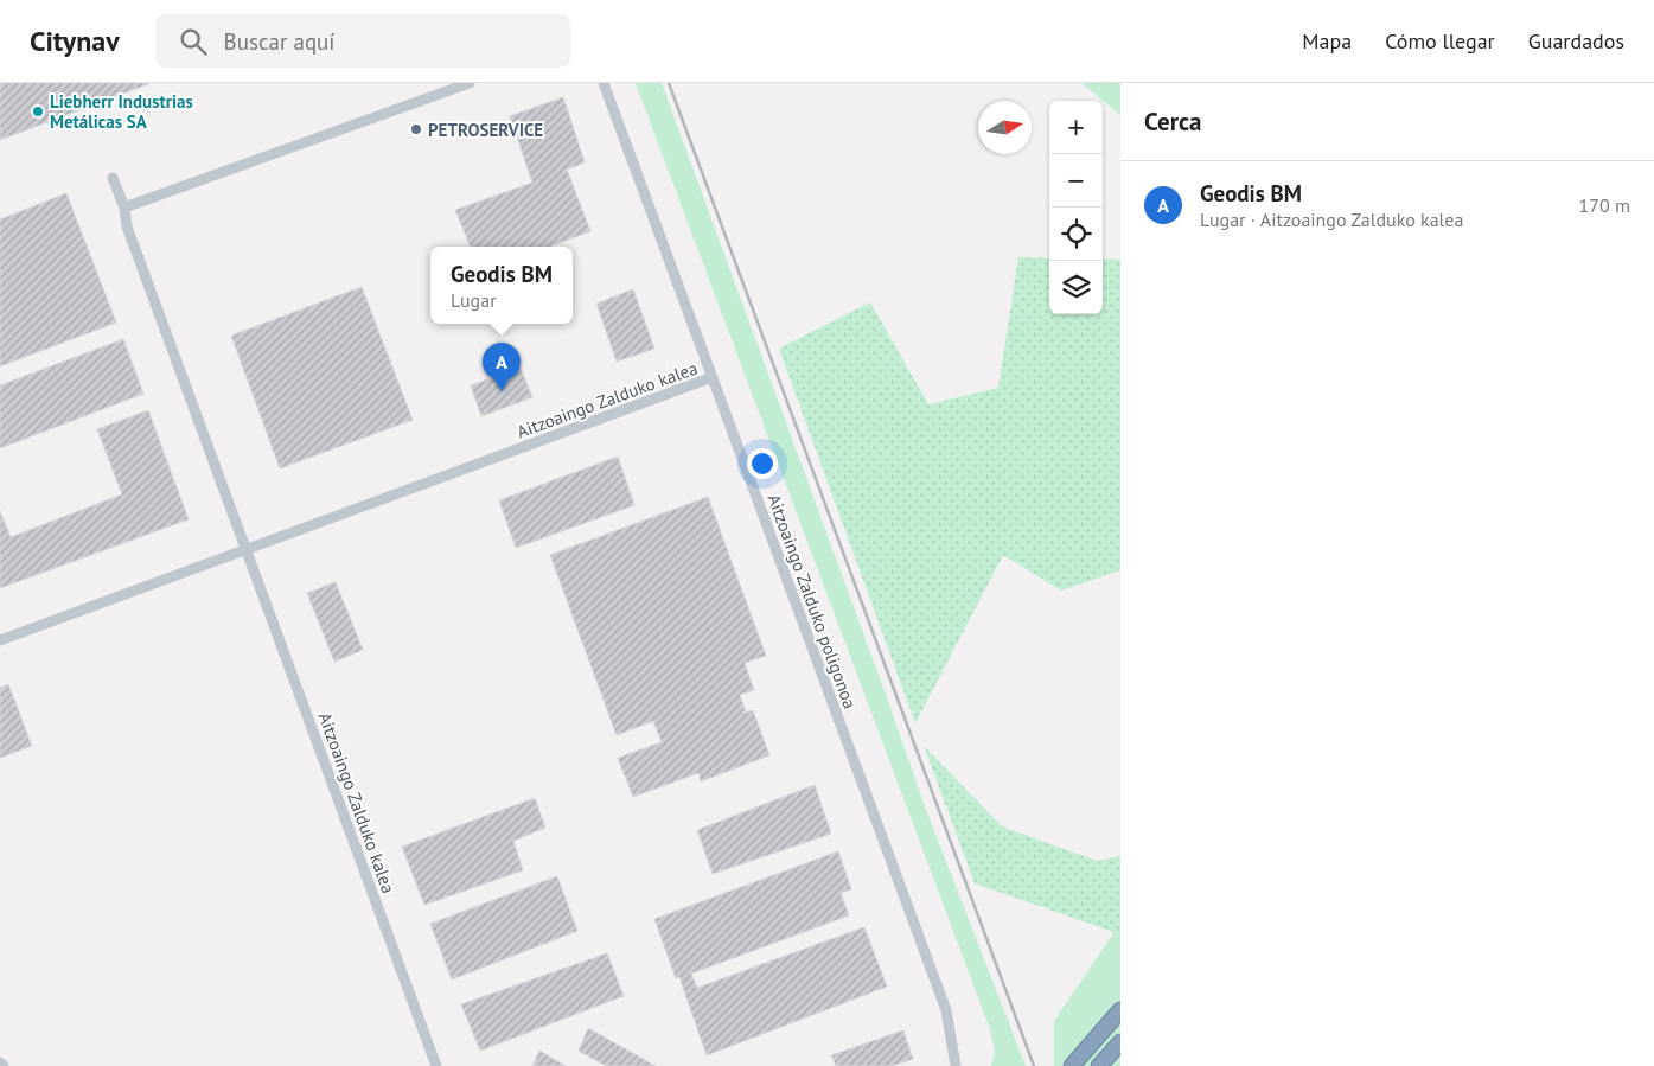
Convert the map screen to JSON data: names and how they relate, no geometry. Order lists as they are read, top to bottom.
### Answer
{
  "streets": {
    "street": ["Aitzoaingo Zalduko kalea", "Aitzoaingo Zalduko poligonoa"]
  },
  "crossings": [
    ["Aitzoaingo Zalduko kalea", "Aitzoaingo Zalduko poligonoa"]
  ],
  "places": ["Liebherr Industrias Metálicas SA", "PETROSERVICE"],
  "north": "right",
  "page": {
    "header": "Citynav",
    "search": "Buscar aquí",
    "nav": ["Mapa", "Cómo llegar", "Guardados"],
    "heading": "Cerca",
    "map_buttons": ["+", "−"],
    "list": [
      {
        "mark": "A",
        "name": "Geodis BM",
        "note": "Lugar · Aitzoaingo Zalduko kalea",
        "value": "170 m"
      }
    ],
    "popup": ["Geodis BM", "Lugar"],
    "pins": "A"
  }
}
